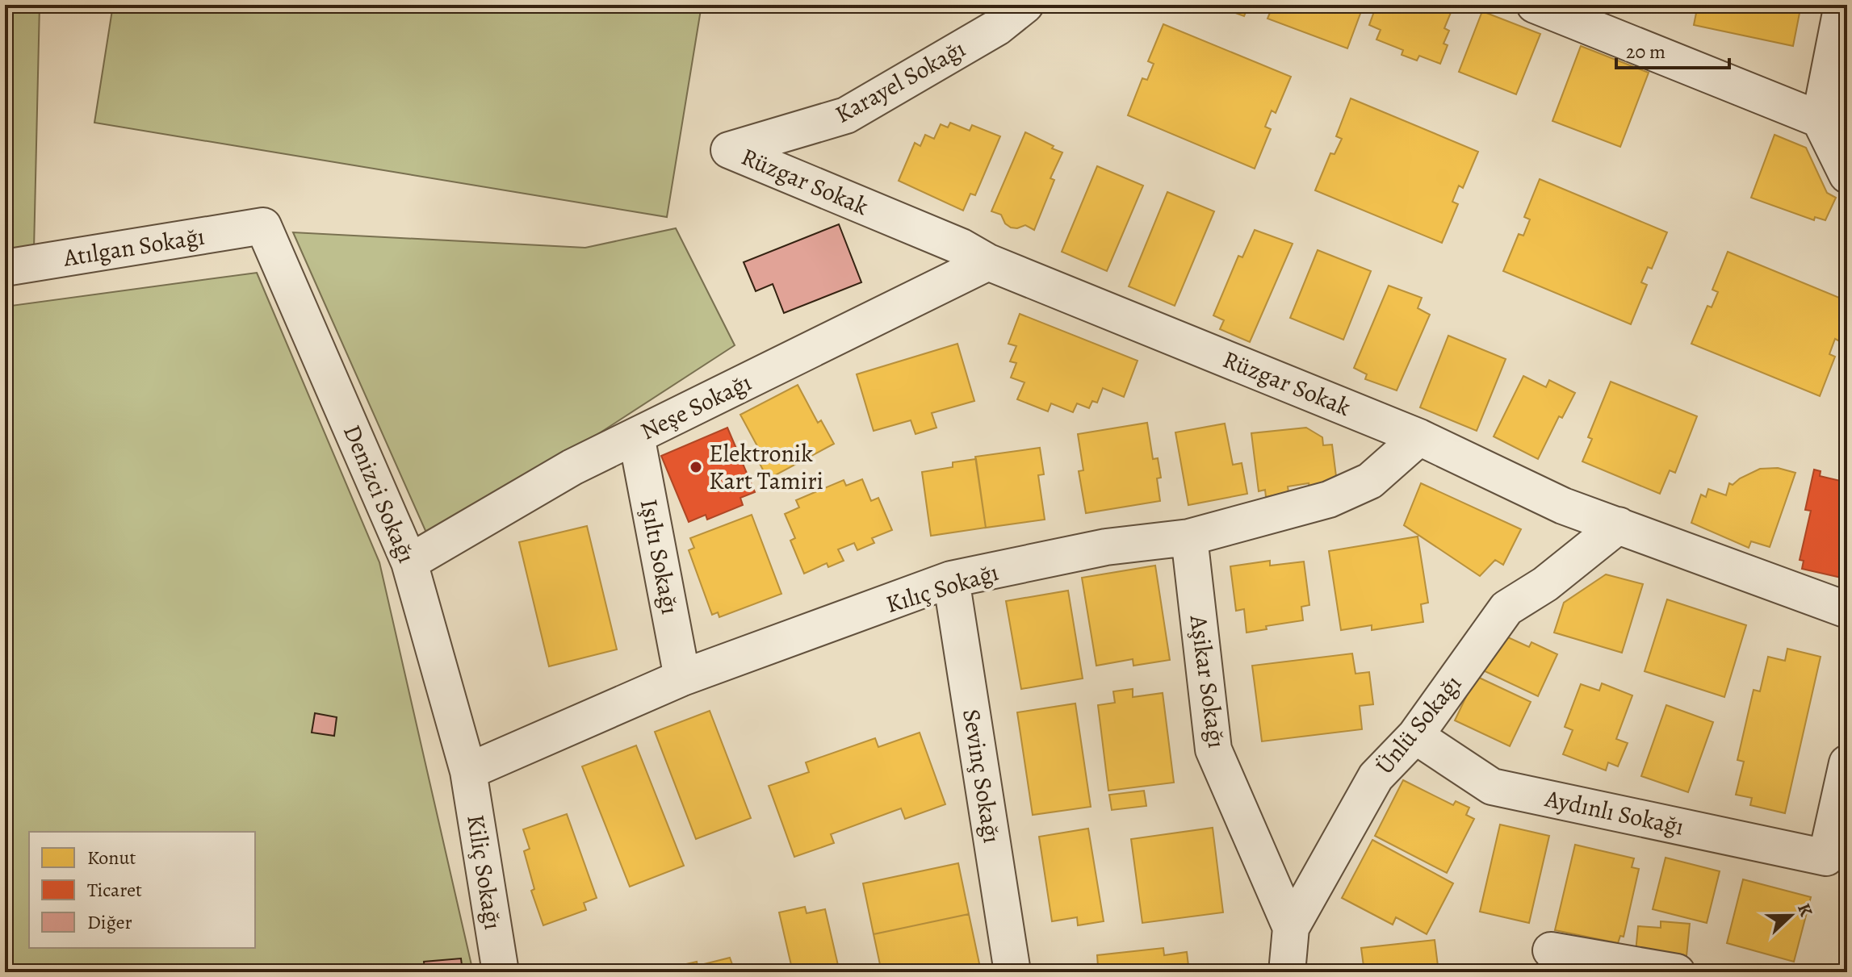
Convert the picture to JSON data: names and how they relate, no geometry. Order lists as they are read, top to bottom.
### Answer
{
  "streets": {
    "street": [
      "Karayel Sokağı",
      "Rüzgar Sokak",
      "Atılgan Sokağı",
      "Neşe Sokağı",
      "Denizci Sokağı",
      "Işıltı Sokağı",
      "Kılıç Sokağı",
      "Aşikar Sokağı",
      "Ünlü Sokağı",
      "Sevinç Sokağı",
      "Aydınlı Sokağı",
      "Kiliç Sokağı"
    ]
  },
  "crossings": [
    ["Karayel Sokağı", "Rüzgar Sokak"],
    ["Rüzgar Sokak", "Neşe Sokağı"],
    ["Rüzgar Sokak", "Kılıç Sokağı"],
    ["Rüzgar Sokak", "Ünlü Sokağı"],
    ["Atılgan Sokağı", "Denizci Sokağı"],
    ["Neşe Sokağı", "Denizci Sokağı"],
    ["Neşe Sokağı", "Işıltı Sokağı"],
    ["Denizci Sokağı", "Kılıç Sokağı"],
    ["Denizci Sokağı", "Kiliç Sokağı"],
    ["Işıltı Sokağı", "Kılıç Sokağı"],
    ["Kılıç Sokağı", "Aşikar Sokağı"],
    ["Kılıç Sokağı", "Sevinç Sokağı"],
    ["Kılıç Sokağı", "Kiliç Sokağı"],
    ["Aşikar Sokağı", "Ünlü Sokağı"],
    ["Ünlü Sokağı", "Aydınlı Sokağı"]
  ],
  "places": ["Elektronik Kart Tamiri"],
  "legend": ["Konut", "Ticaret", "Diğer"],
  "scale_bar": "20 m",
  "north": "right"
}
